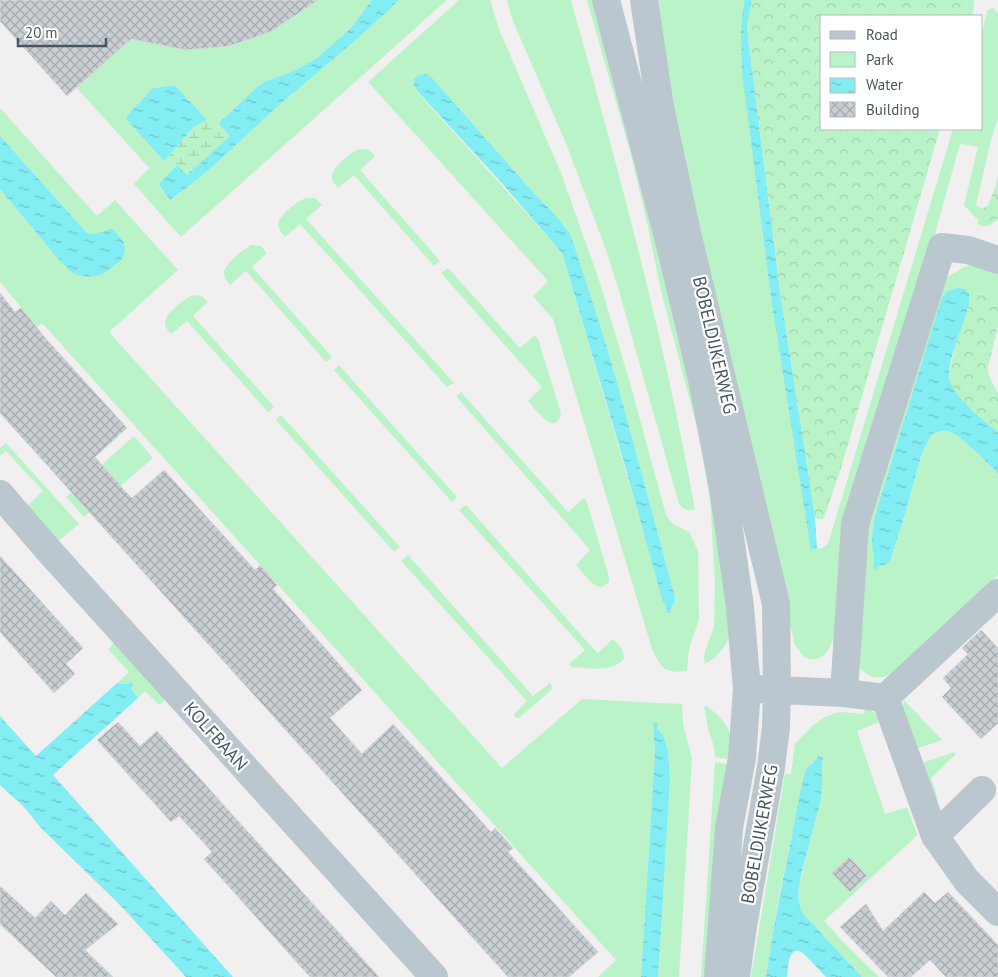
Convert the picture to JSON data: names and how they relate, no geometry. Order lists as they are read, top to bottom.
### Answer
{
  "streets": {
    "street": ["BOBELDIJKERWEG", "KOLFBAAN"]
  },
  "legend": [
    "Road",
    "Park",
    "Water",
    "Building"
  ],
  "scale_bar": "20 m"
}
